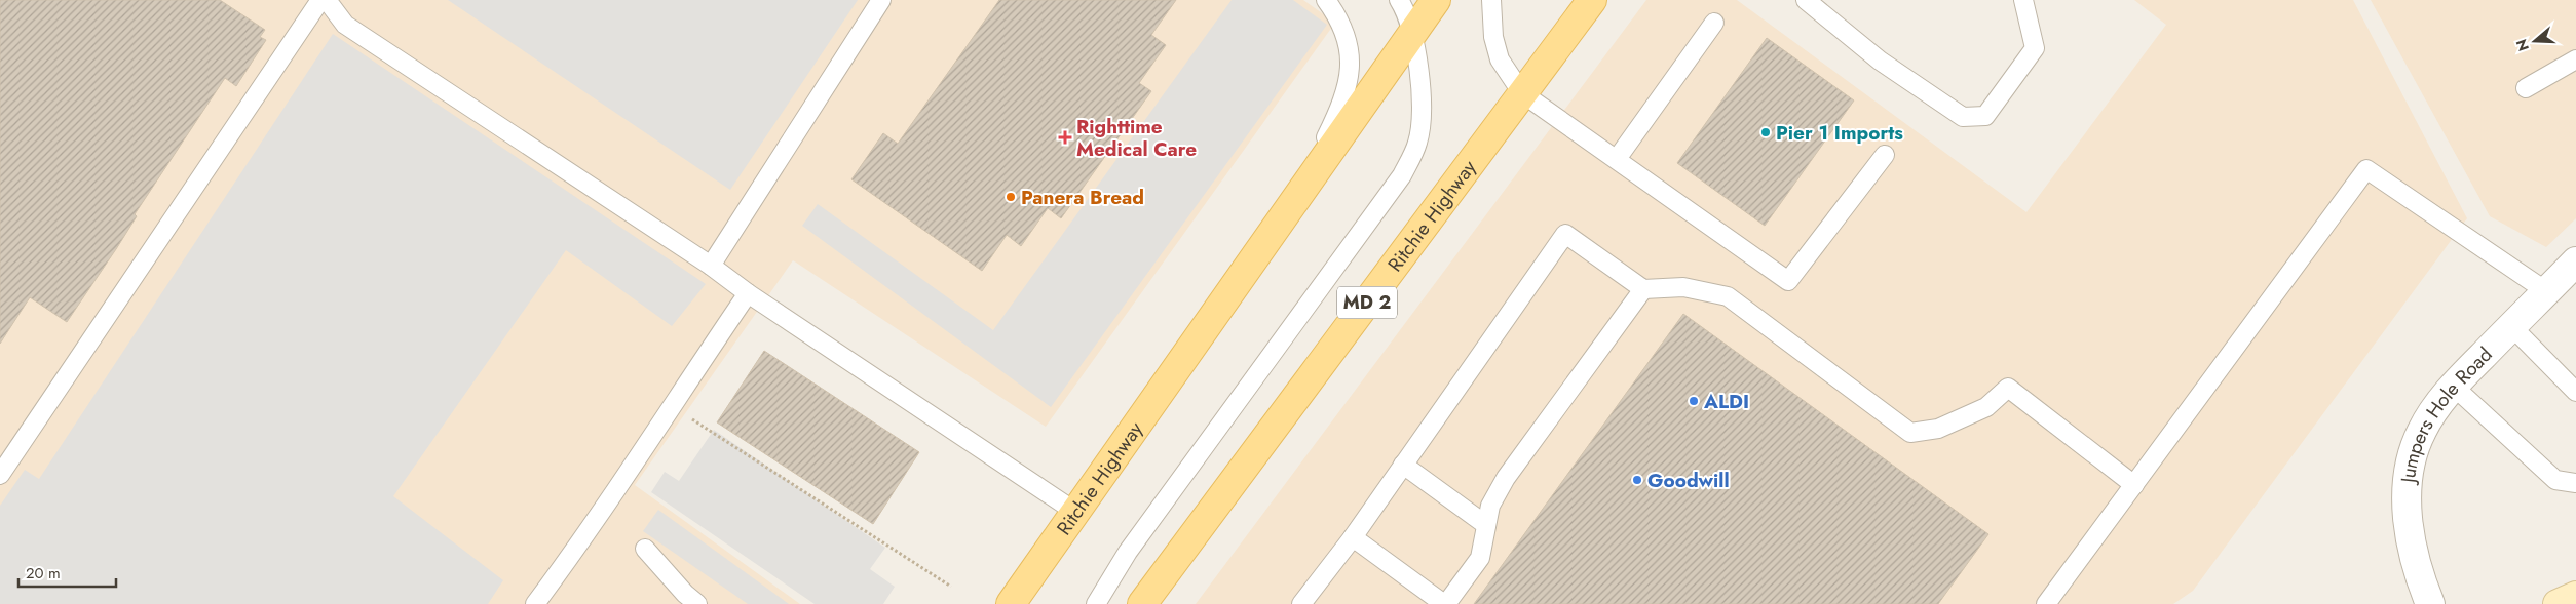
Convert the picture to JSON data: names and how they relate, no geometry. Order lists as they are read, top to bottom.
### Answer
{
  "streets": {
    "main road": ["Ritchie Highway", "MD 2"],
    "street": ["Jumpers Hole Road"]
  },
  "places": {
    "other": [
      "Pier 1 Imports",
      "Panera Bread",
      "ALDI",
      "Goodwill"
    ],
    "health": ["Righttime Medical Care"]
  },
  "scale_bar": "20 m",
  "north": "left"
}
